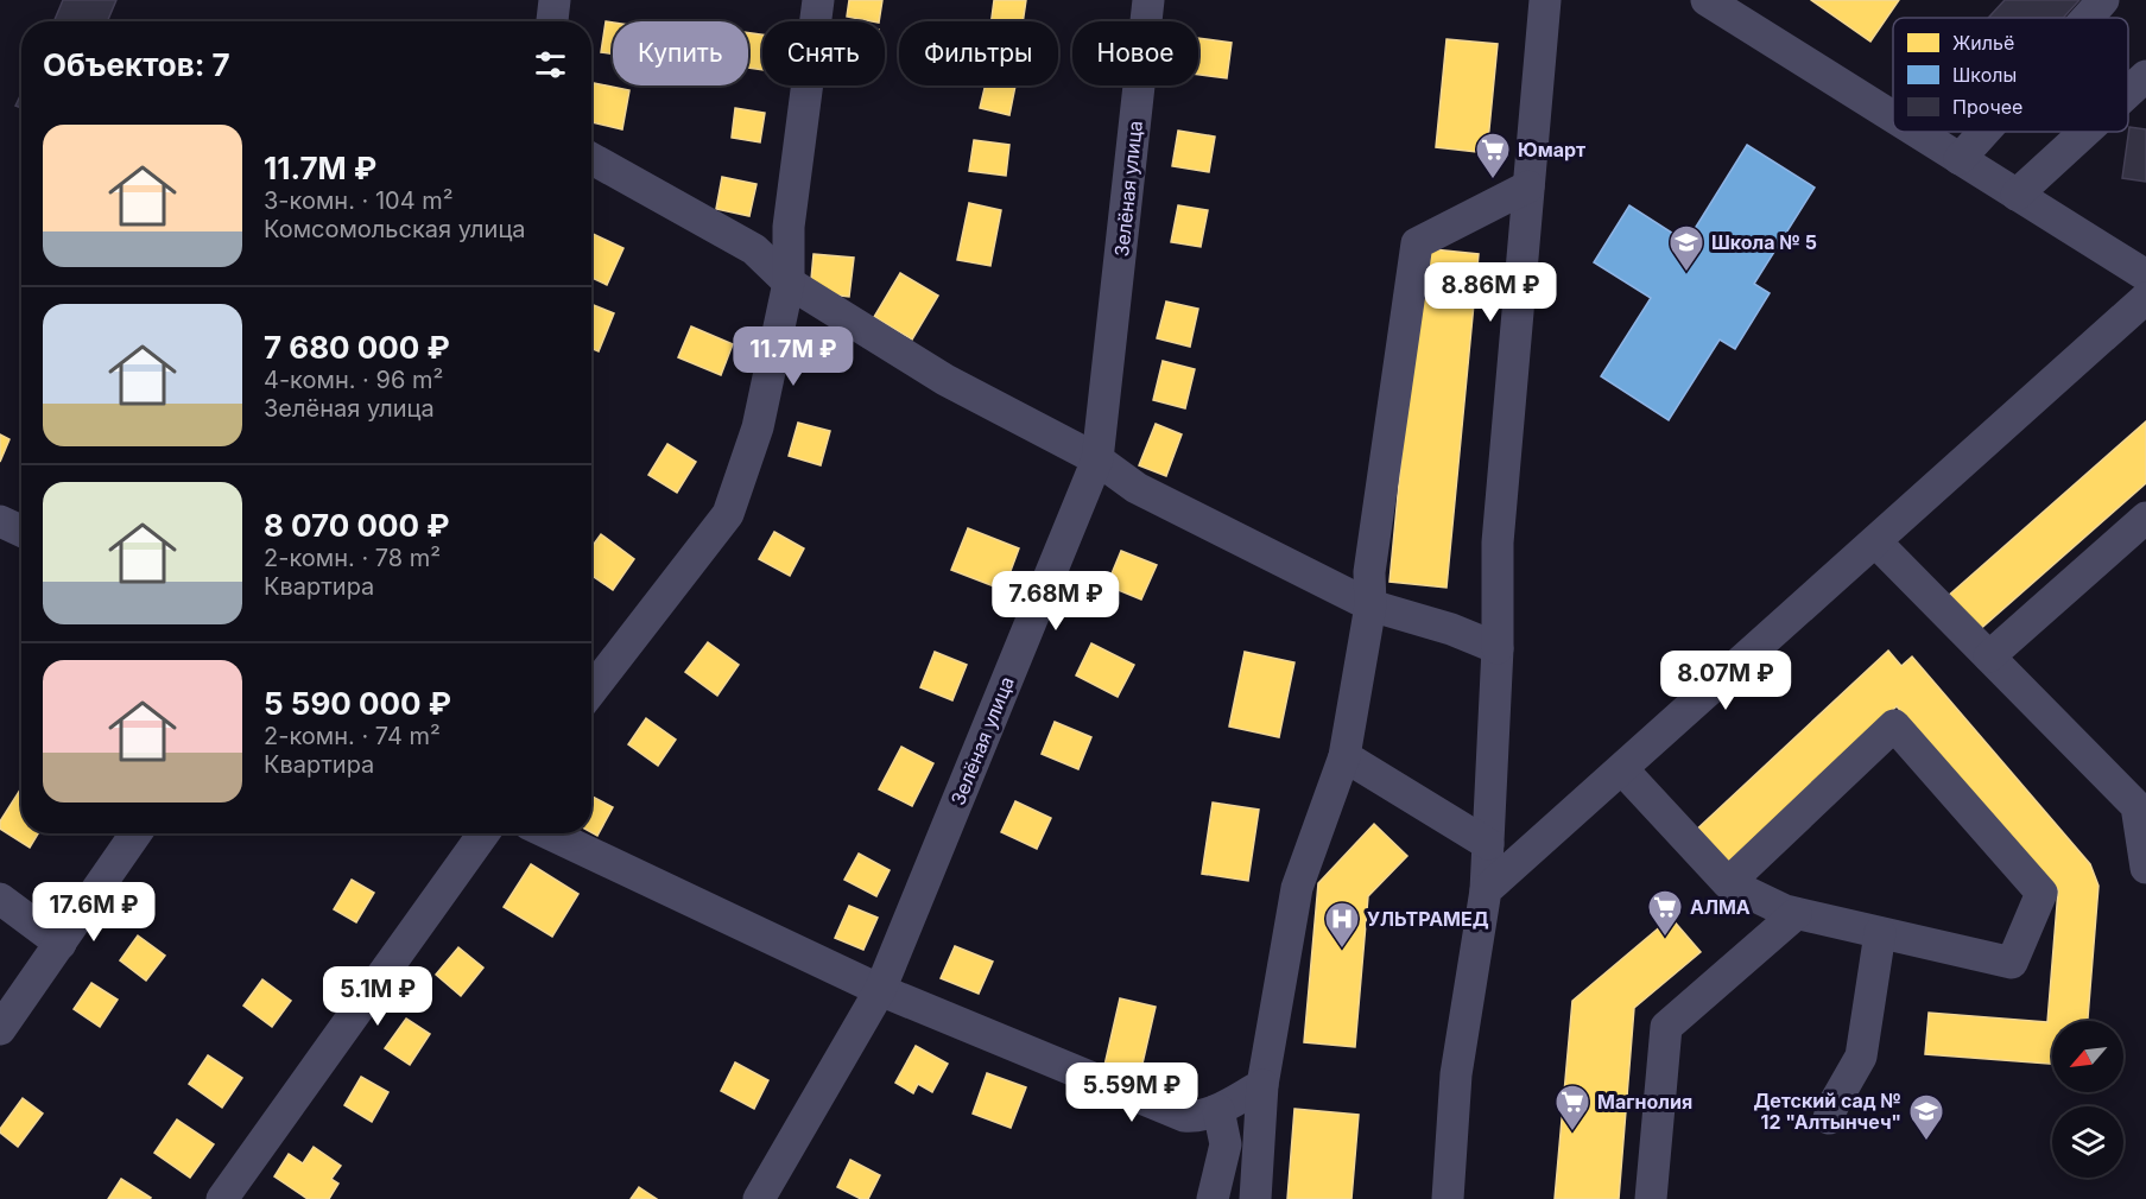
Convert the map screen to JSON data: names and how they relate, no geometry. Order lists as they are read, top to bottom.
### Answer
{
  "streets": {
    "street": ["Зелёная улица"]
  },
  "places": {
    "supermarket": ["Юмарт", "АЛМА", "Магнолия"],
    "school or university": ["Школа № 5", "Детский сад № 12 \"Алтынчеч\""],
    "hospital": ["УЛЬТРАМЕД"]
  },
  "legend": ["Жильё", "Школы", "Прочее"],
  "north": "bottom left",
  "page": {
    "chip": [
      "Купить",
      "Снять",
      "Фильтры",
      "Новое"
    ],
    "heading": "Объектов: 7",
    "list": [
      {
        "name": "11.7M ₽",
        "note": "3-комн. · 104 m² · Комсомольская улица"
      },
      {
        "name": "7 680 000 ₽",
        "note": "4-комн. · 96 m² · Зелёная улица"
      },
      {
        "name": "8 070 000 ₽",
        "note": "2-комн. · 78 m² · Квартира"
      },
      {
        "name": "5 590 000 ₽",
        "note": "2-комн. · 74 m² · Квартира"
      }
    ],
    "price": [
      "8.86M ₽",
      "11.7M ₽",
      "7.68M ₽",
      "8.07M ₽",
      "17.6M ₽",
      "5.1M ₽",
      "5.59M ₽"
    ]
  }
}
